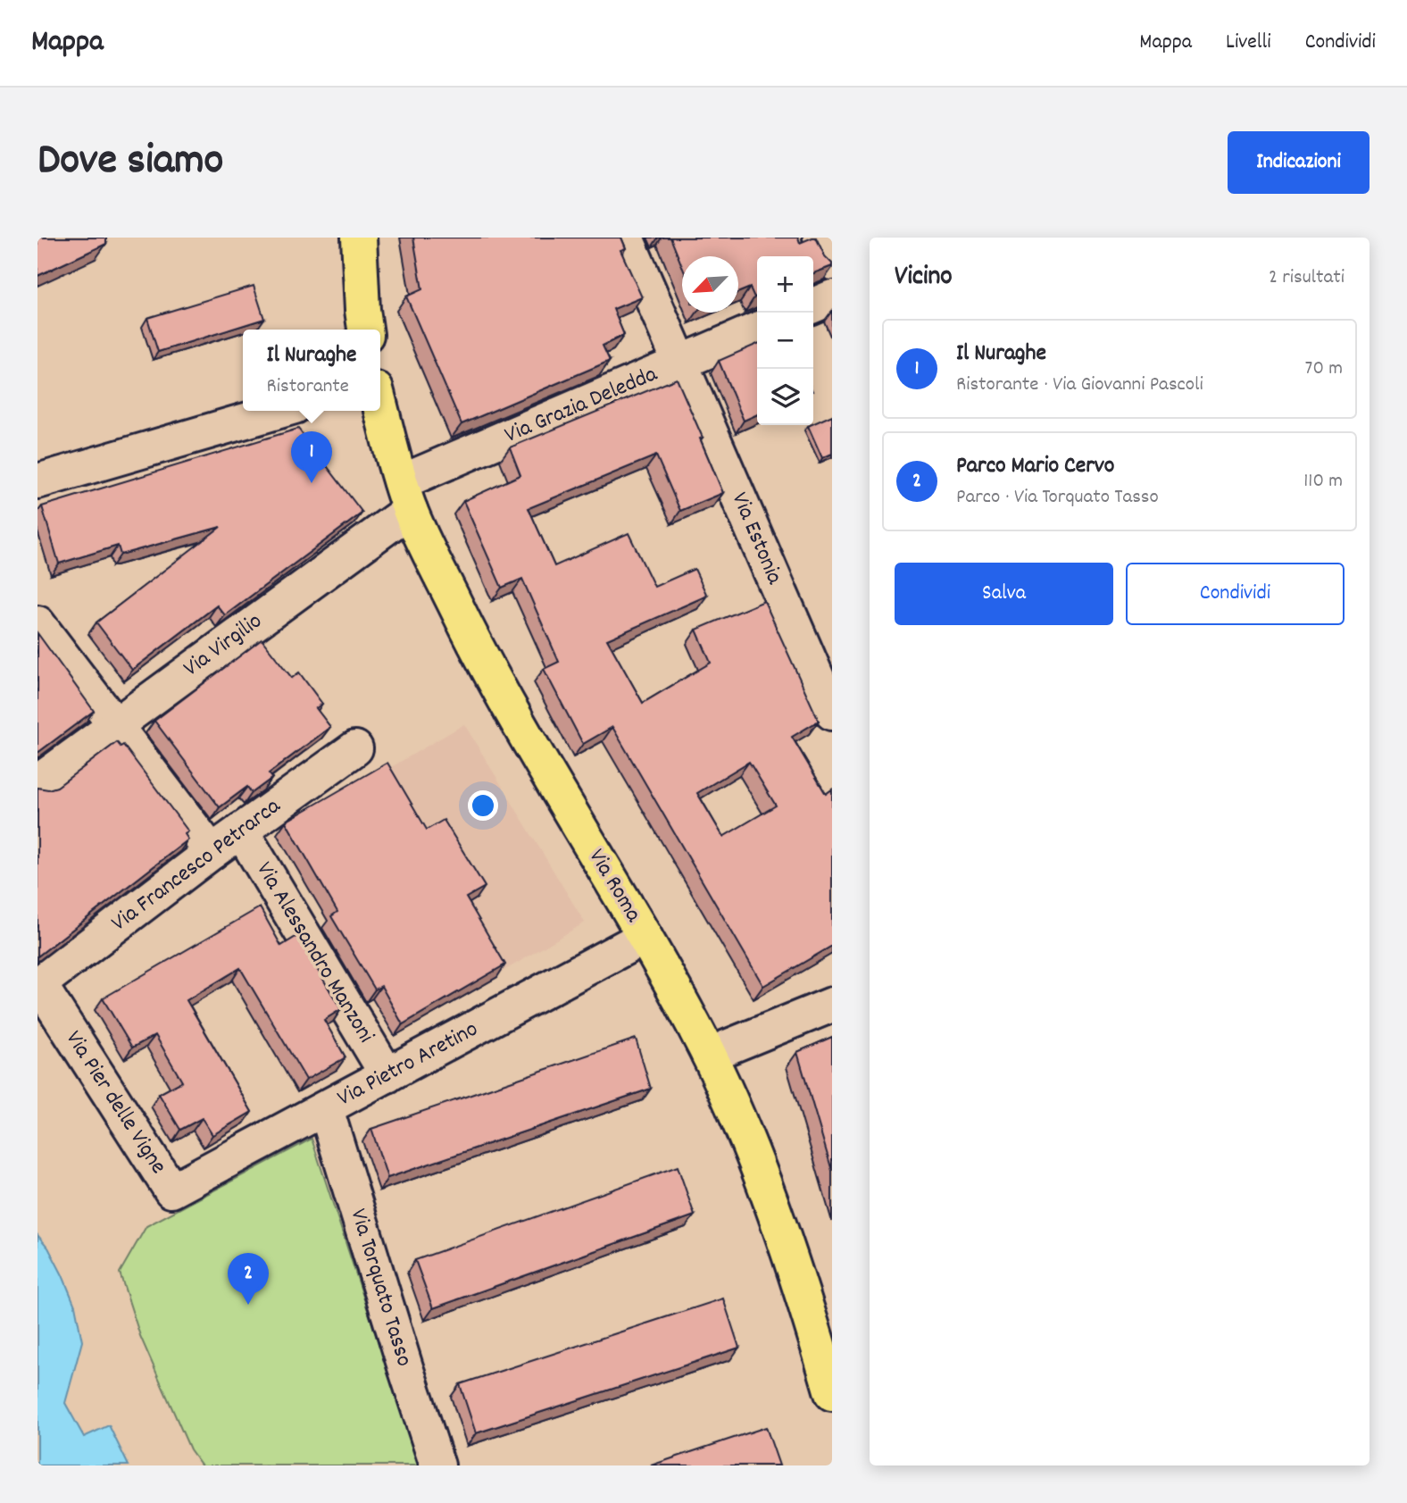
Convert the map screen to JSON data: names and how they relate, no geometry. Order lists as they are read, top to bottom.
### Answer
{
  "streets": {
    "main road": ["Via Roma"],
    "street": [
      "Via Grazia Deledda",
      "Via Estonia",
      "Via Virgilio",
      "Via Francesco Petrarca",
      "Via Alessandro Manzoni",
      "Via Pietro Aretino",
      "Via Pier delle Vigne",
      "Via Torquato Tasso"
    ]
  },
  "crossings": [
    ["Via Grazia Deledda", "Via Estonia"],
    ["Via Grazia Deledda", "Via Virgilio"],
    ["Via Grazia Deledda", "Via Roma"],
    ["Via Virgilio", "Via Roma"],
    ["Via Francesco Petrarca", "Via Alessandro Manzoni"],
    ["Via Francesco Petrarca", "Via Pier delle Vigne"],
    ["Via Roma", "Via Pietro Aretino"],
    ["Via Alessandro Manzoni", "Via Pietro Aretino"],
    ["Via Pietro Aretino", "Via Pier delle Vigne"],
    ["Via Pietro Aretino", "Via Torquato Tasso"]
  ],
  "north": "bottom left",
  "page": {
    "header": "Mappa",
    "nav": ["Mappa", "Livelli", "Condividi"],
    "title": "Dove siamo",
    "buttons": [
      "Indicazioni",
      ["Salva", "Condividi"]
    ],
    "heading": ["Vicino", "2 risultati"],
    "map_buttons": ["+", "−"],
    "list": [
      {
        "mark": "1",
        "name": "Il Nuraghe",
        "note": "Ristorante · Via Giovanni Pascoli",
        "value": "70 m"
      },
      {
        "mark": "2",
        "name": "Parco Mario Cervo",
        "note": "Parco · Via Torquato Tasso",
        "value": "110 m"
      }
    ],
    "popup": ["Il Nuraghe", "Ristorante"],
    "pins": ["1", "2"]
  }
}
